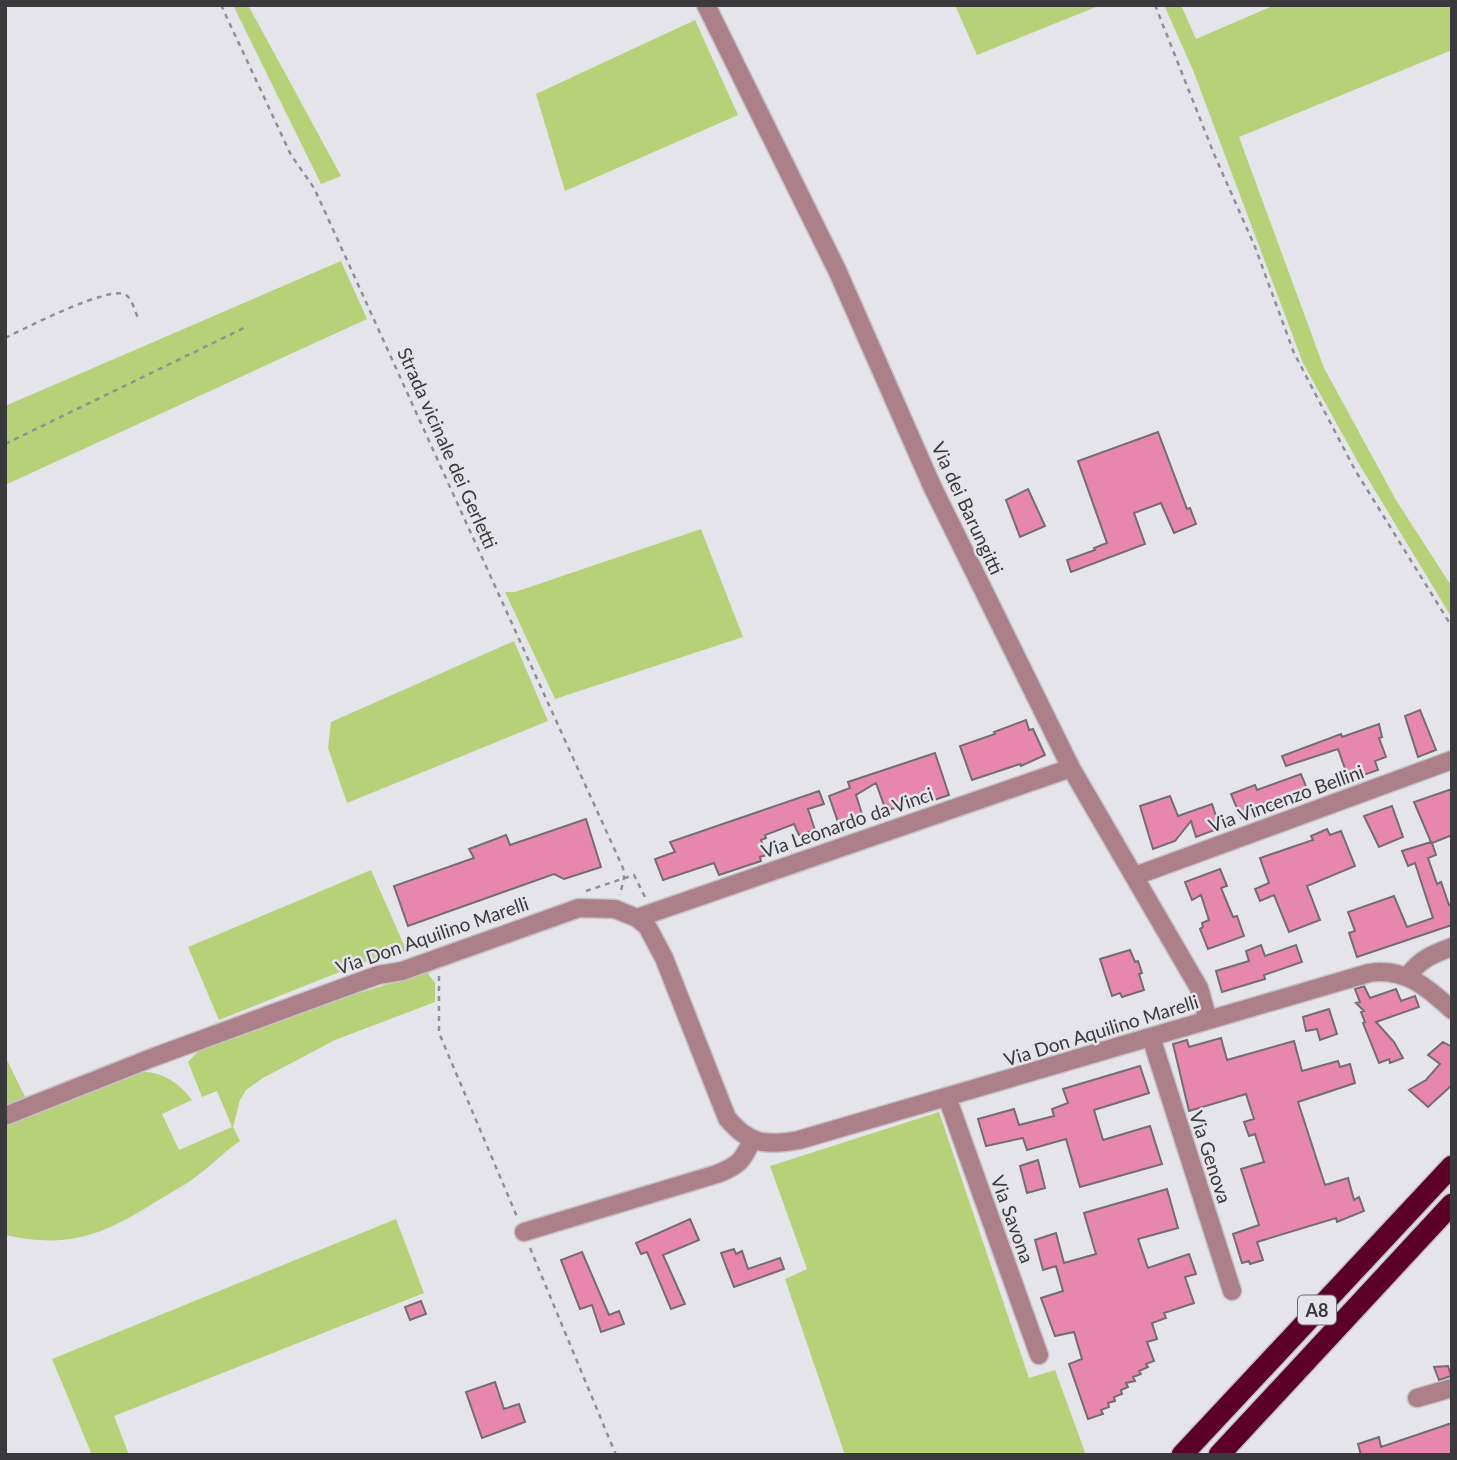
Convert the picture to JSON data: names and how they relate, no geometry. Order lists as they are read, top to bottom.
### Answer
{
  "streets": {
    "highway": ["A8"],
    "street": [
      "Via dei Barungitti",
      "Via Vincenzo Bellini",
      "Via Leonardo da Vinci",
      "Via Don Aquilino Marelli",
      "Via Genova",
      "Via Savona"
    ],
    "path": ["Strada vicinale dei Gerletti"]
  },
  "crossings": [
    ["Strada vicinale dei Gerletti", "Via Don Aquilino Marelli"],
    ["Via dei Barungitti", "Via Vincenzo Bellini"],
    ["Via dei Barungitti", "Via Leonardo da Vinci"],
    ["Via dei Barungitti", "Via Don Aquilino Marelli"],
    ["Via Leonardo da Vinci", "Via Don Aquilino Marelli"],
    ["Via Don Aquilino Marelli", "Via Genova"],
    ["Via Don Aquilino Marelli", "Via Savona"]
  ]
}
